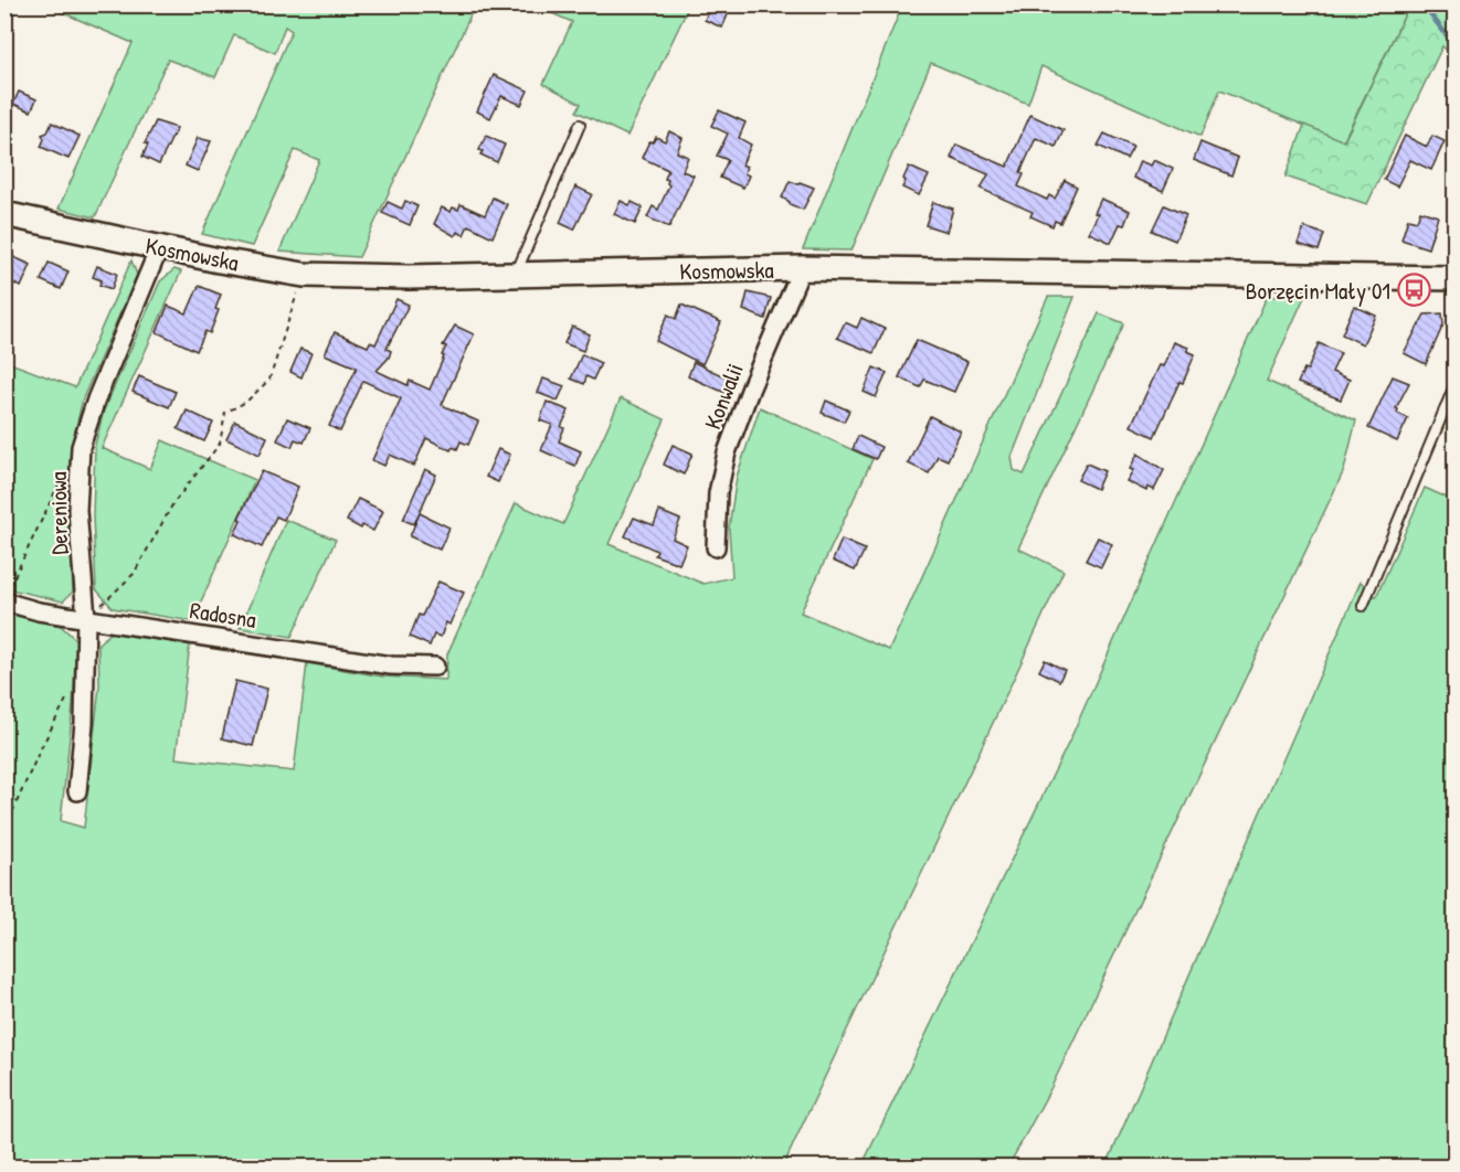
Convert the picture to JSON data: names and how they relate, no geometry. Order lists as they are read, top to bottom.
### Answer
{
  "streets": {
    "street": [
      "Kosmowska",
      "Konwalii",
      "Dereniowa",
      "Radosna"
    ]
  },
  "crossings": [
    ["Kosmowska", "Konwalii"],
    ["Kosmowska", "Dereniowa"],
    ["Dereniowa", "Radosna"]
  ],
  "places": {
    "bus stop": ["Borzęcin Mały 01"]
  }
}
